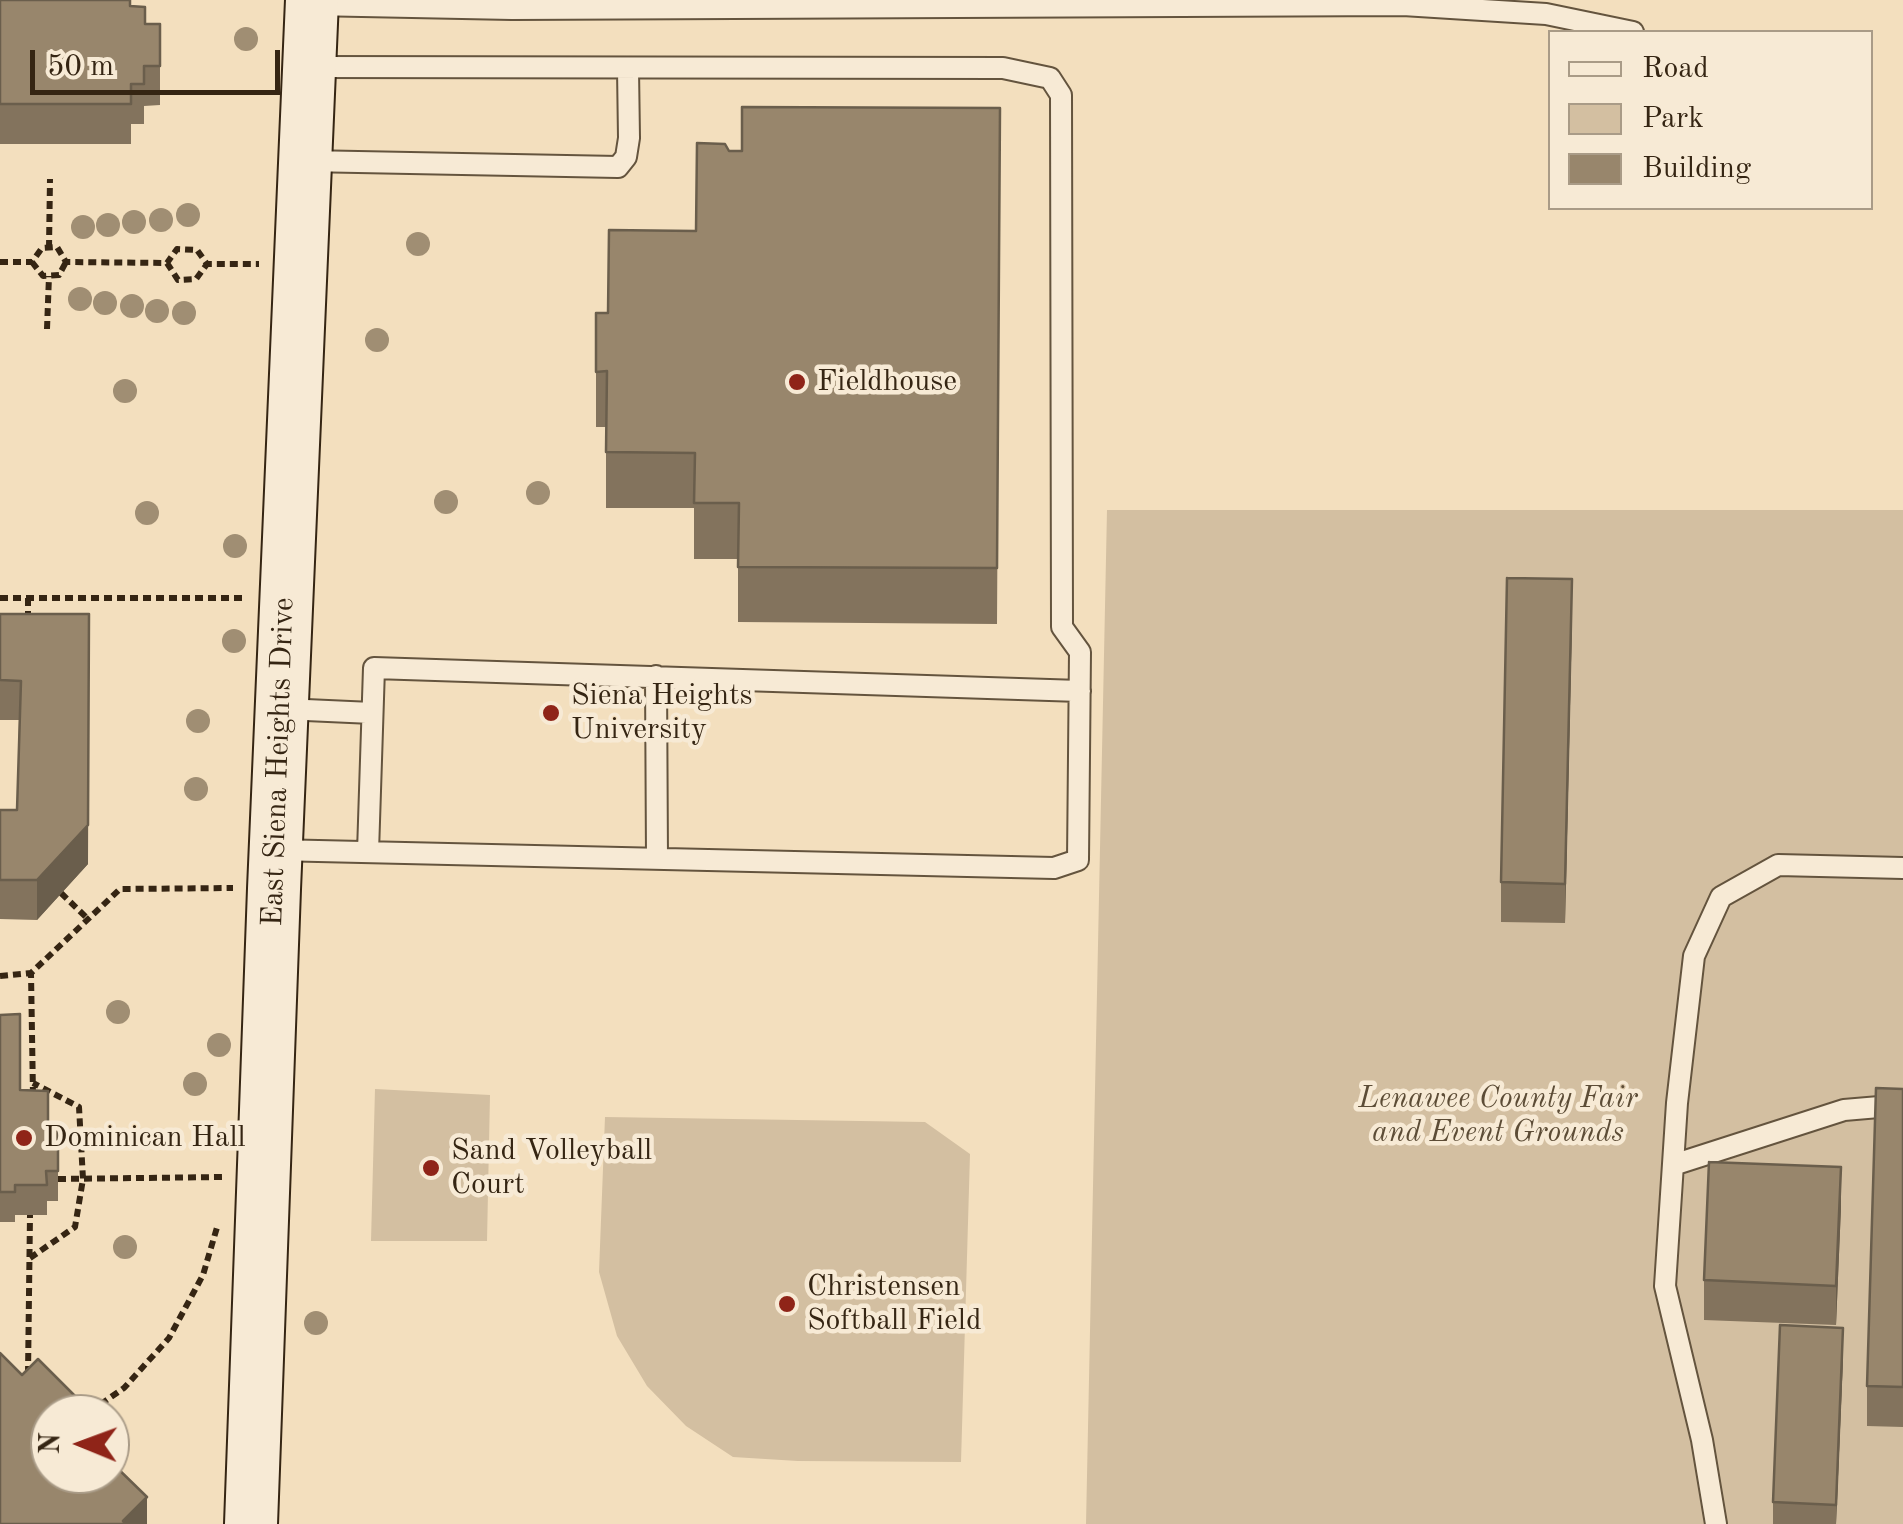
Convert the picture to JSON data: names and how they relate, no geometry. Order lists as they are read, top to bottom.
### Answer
{
  "streets": {
    "street": ["East Siena Heights Drive"]
  },
  "parks": ["Lenawee County Fair and Event Grounds"],
  "places": [
    "Fieldhouse",
    "Siena Heights University",
    "Dominican Hall",
    "Sand Volleyball Court",
    "Christensen Softball Field"
  ],
  "legend": ["Road", "Park", "Building"],
  "scale_bar": "50 m",
  "north": "left"
}
